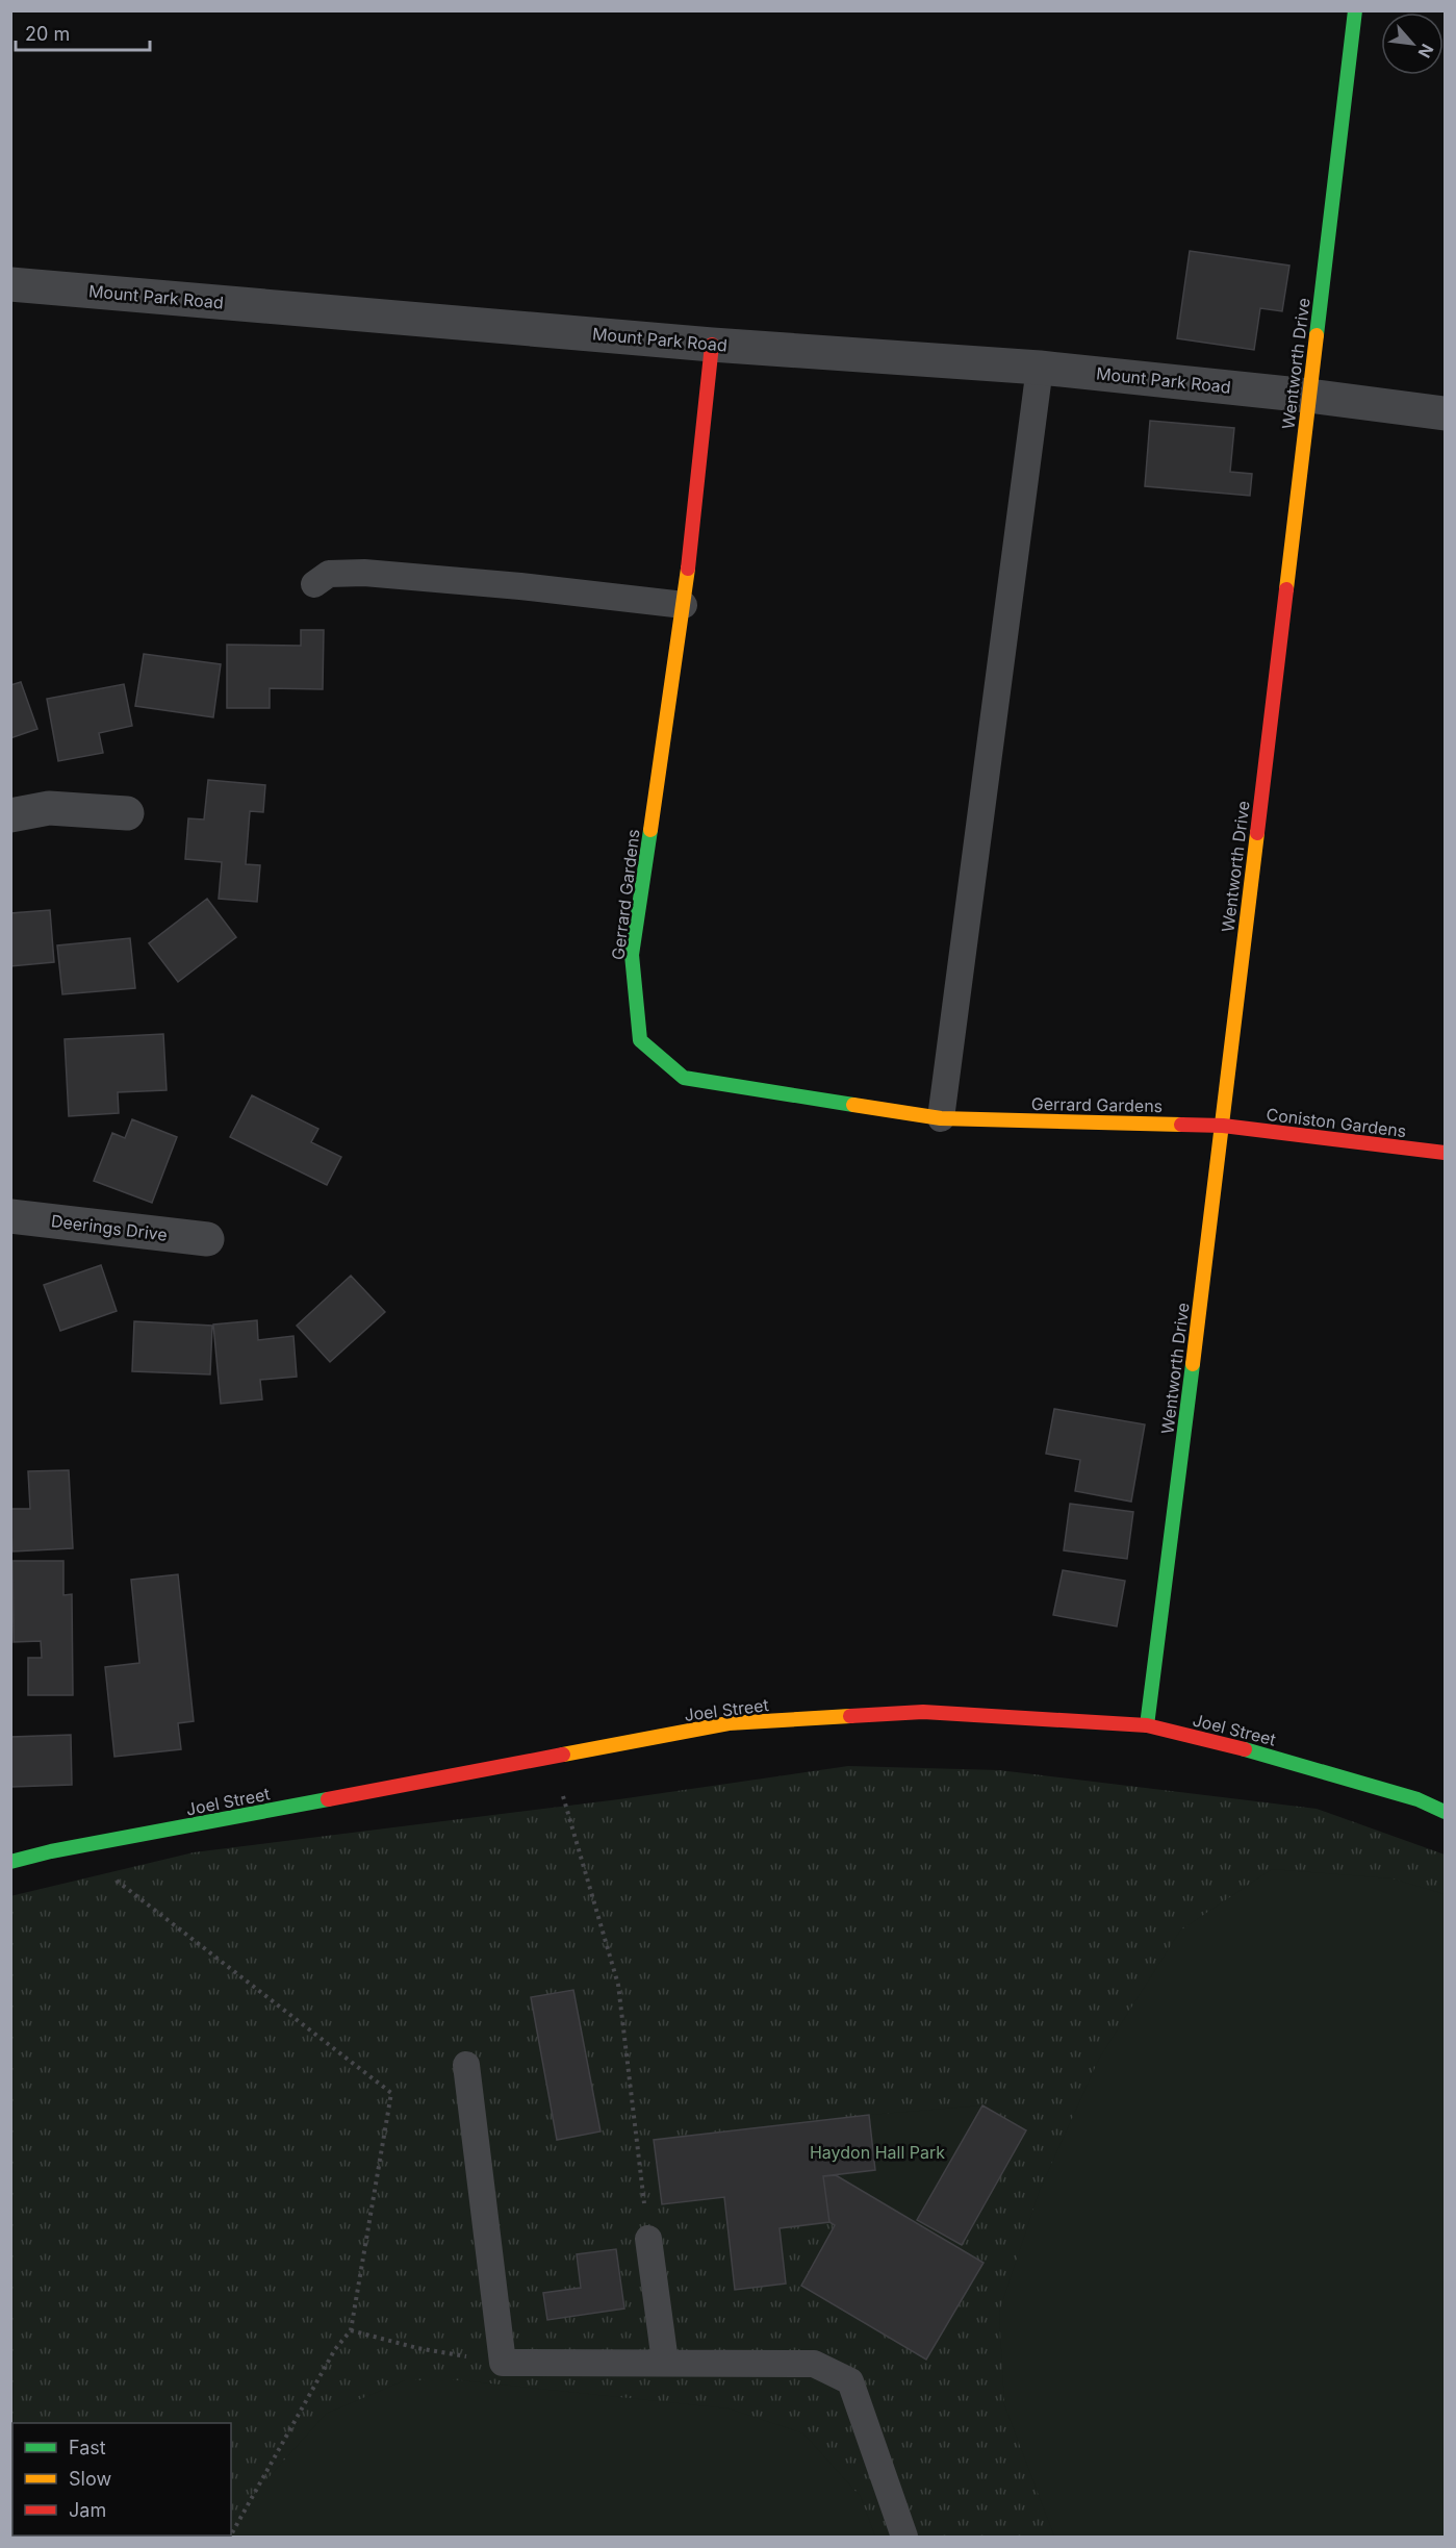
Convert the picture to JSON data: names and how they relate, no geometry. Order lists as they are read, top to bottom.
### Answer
{
  "streets": {
    "street": [
      "Mount Park Road",
      "Wentworth Drive",
      "Gerrard Gardens",
      "Coniston Gardens",
      "Deerings Drive",
      "Joel Street"
    ]
  },
  "crossings": [
    ["Mount Park Road", "Wentworth Drive"],
    ["Mount Park Road", "Gerrard Gardens"],
    ["Wentworth Drive", "Gerrard Gardens"],
    ["Wentworth Drive", "Coniston Gardens"],
    ["Wentworth Drive", "Joel Street"],
    ["Gerrard Gardens", "Coniston Gardens"]
  ],
  "parks": ["Haydon Hall Park"],
  "legend": ["Fast", "Slow", "Jam"],
  "scale_bar": "20 m",
  "north": "bottom right"
}
